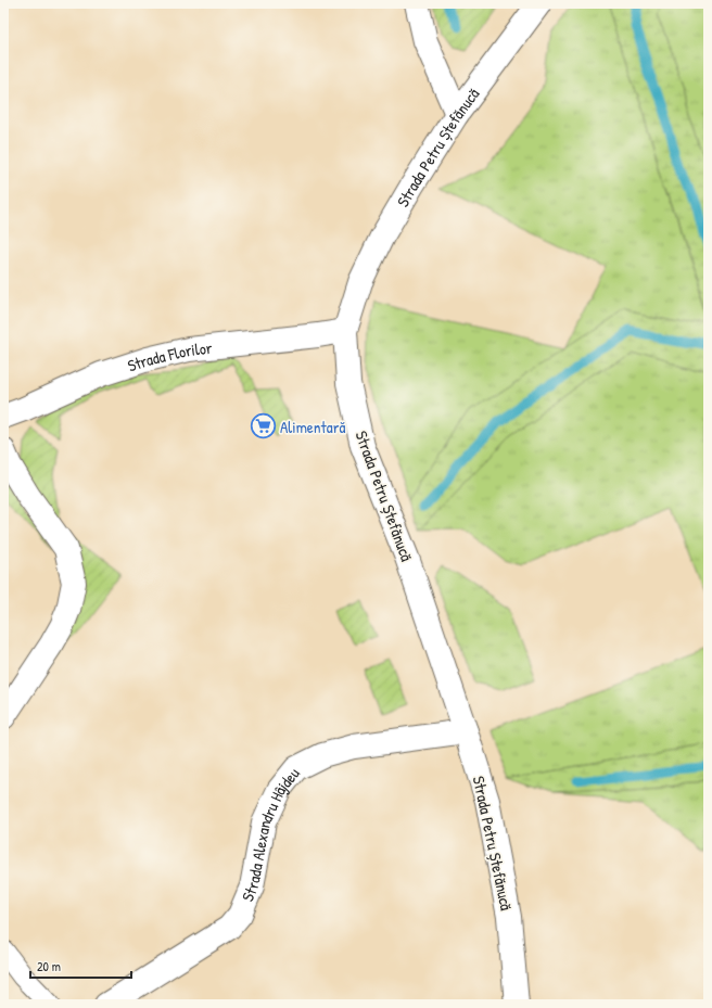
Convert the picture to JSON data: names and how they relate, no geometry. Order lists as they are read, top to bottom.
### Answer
{
  "streets": {
    "street": ["Strada Petru Ștefănucă", "Strada Florilor", "Strada Alexandru Hâjdeu"]
  },
  "crossings": [
    ["Strada Petru Ștefănucă", "Strada Florilor"],
    ["Strada Petru Ștefănucă", "Strada Alexandru Hâjdeu"]
  ],
  "places": {
    "supermarket": ["Alimentară"]
  },
  "scale_bar": "20 m"
}
